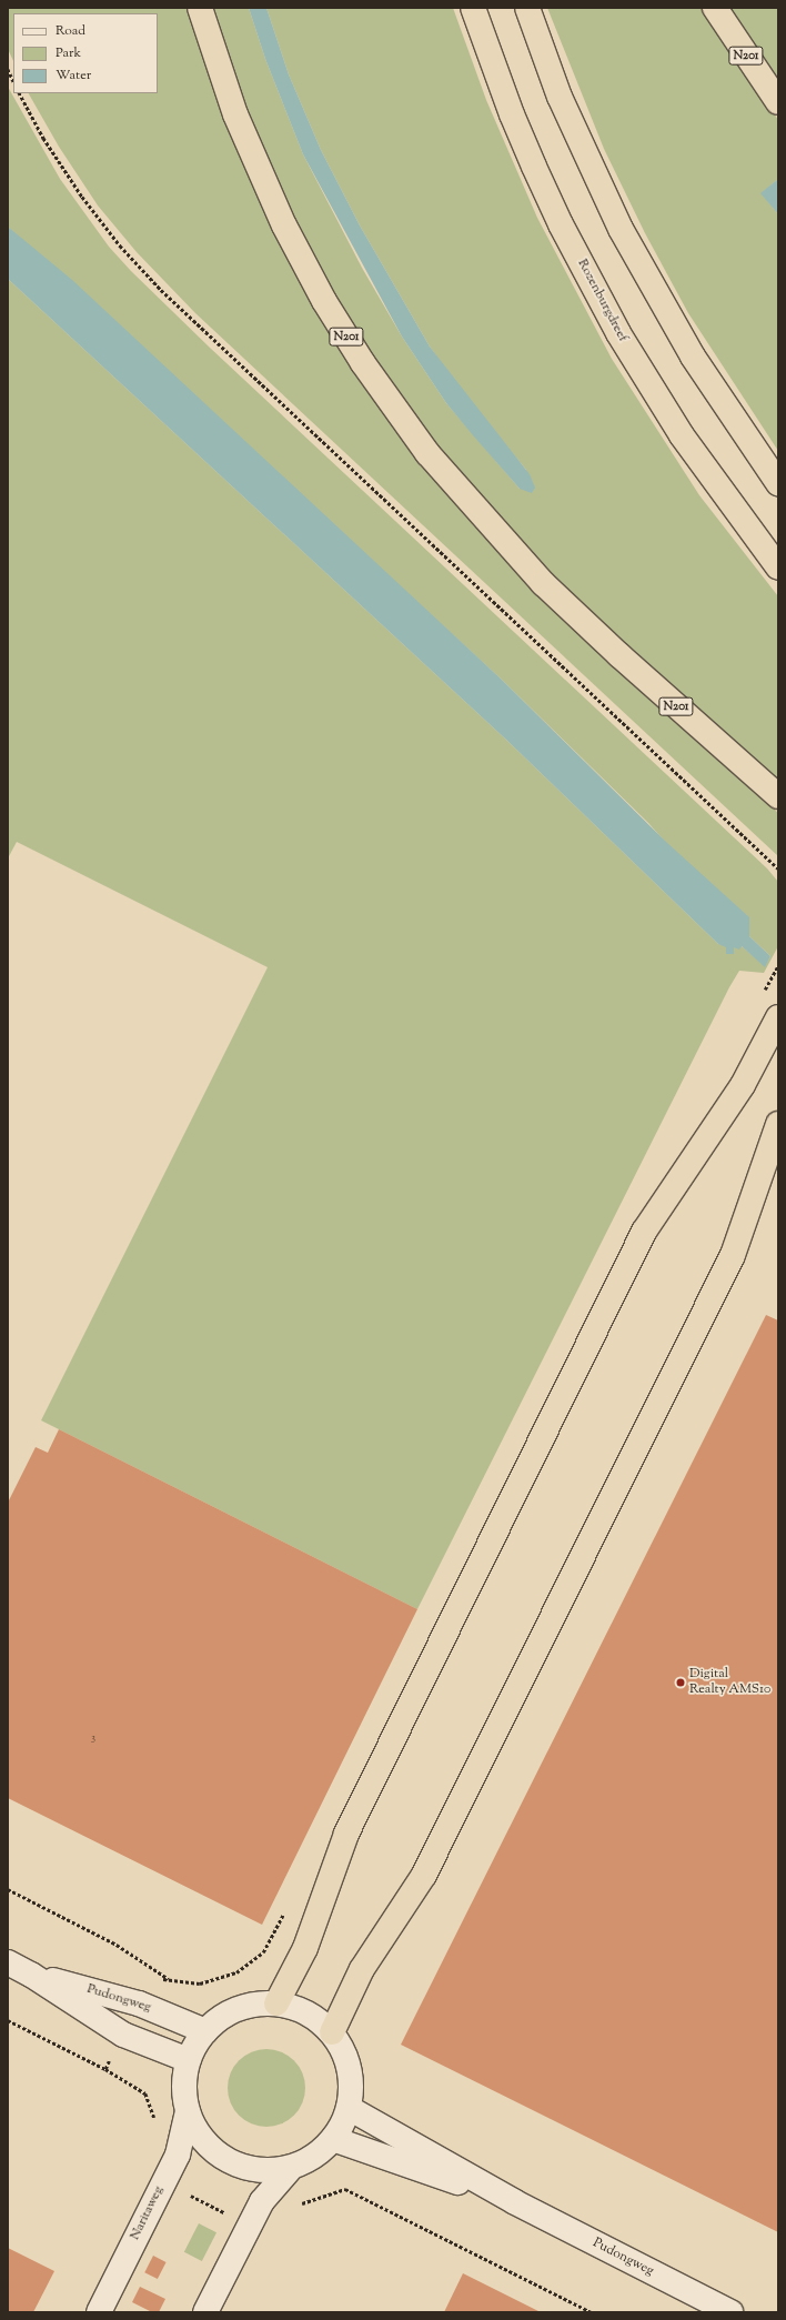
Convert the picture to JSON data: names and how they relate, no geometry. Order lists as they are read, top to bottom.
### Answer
{
  "streets": {
    "highway": ["N201", "Rozenburgdreef"],
    "main road": ["Pudongweg", "Naritaweg"]
  },
  "places": ["Digital Realty AMS10"],
  "house_numbers": ["3"],
  "legend": ["Road", "Park", "Water"]
}
